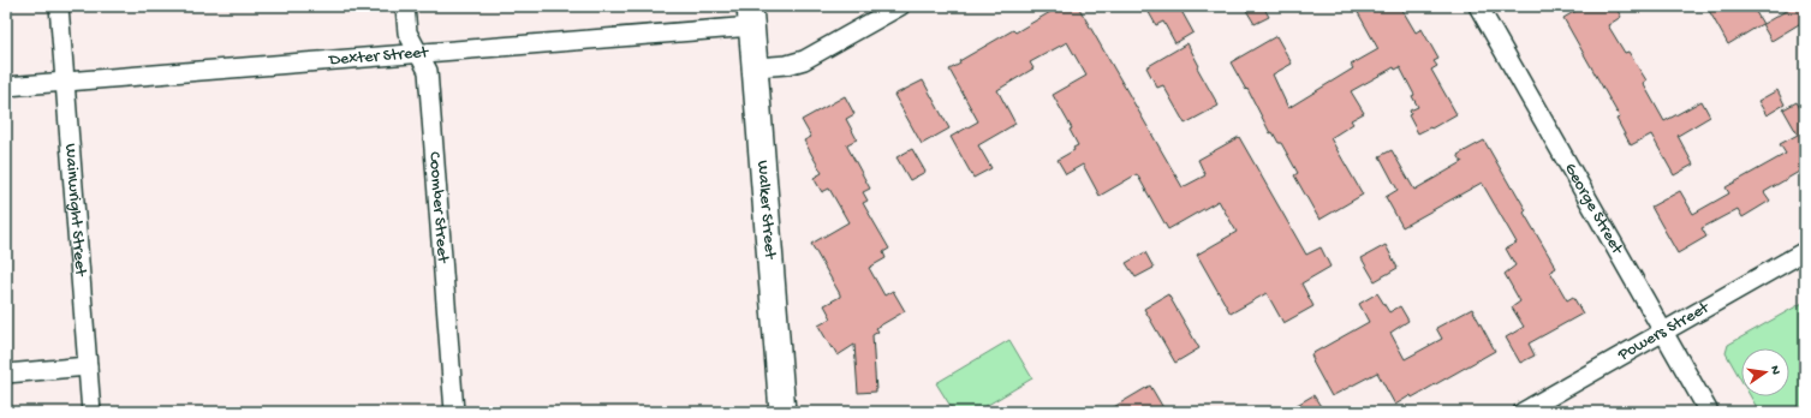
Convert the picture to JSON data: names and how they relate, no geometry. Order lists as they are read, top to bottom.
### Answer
{
  "streets": {
    "main road": ["Walker Street"],
    "street": [
      "Dexter Street",
      "Coomber Street",
      "Wainwright Street",
      "George Street",
      "Powers Street"
    ]
  },
  "crossings": [
    ["Dexter Street", "Coomber Street"],
    ["Dexter Street", "Wainwright Street"],
    ["Dexter Street", "Walker Street"],
    ["George Street", "Powers Street"]
  ],
  "north": "right"
}
